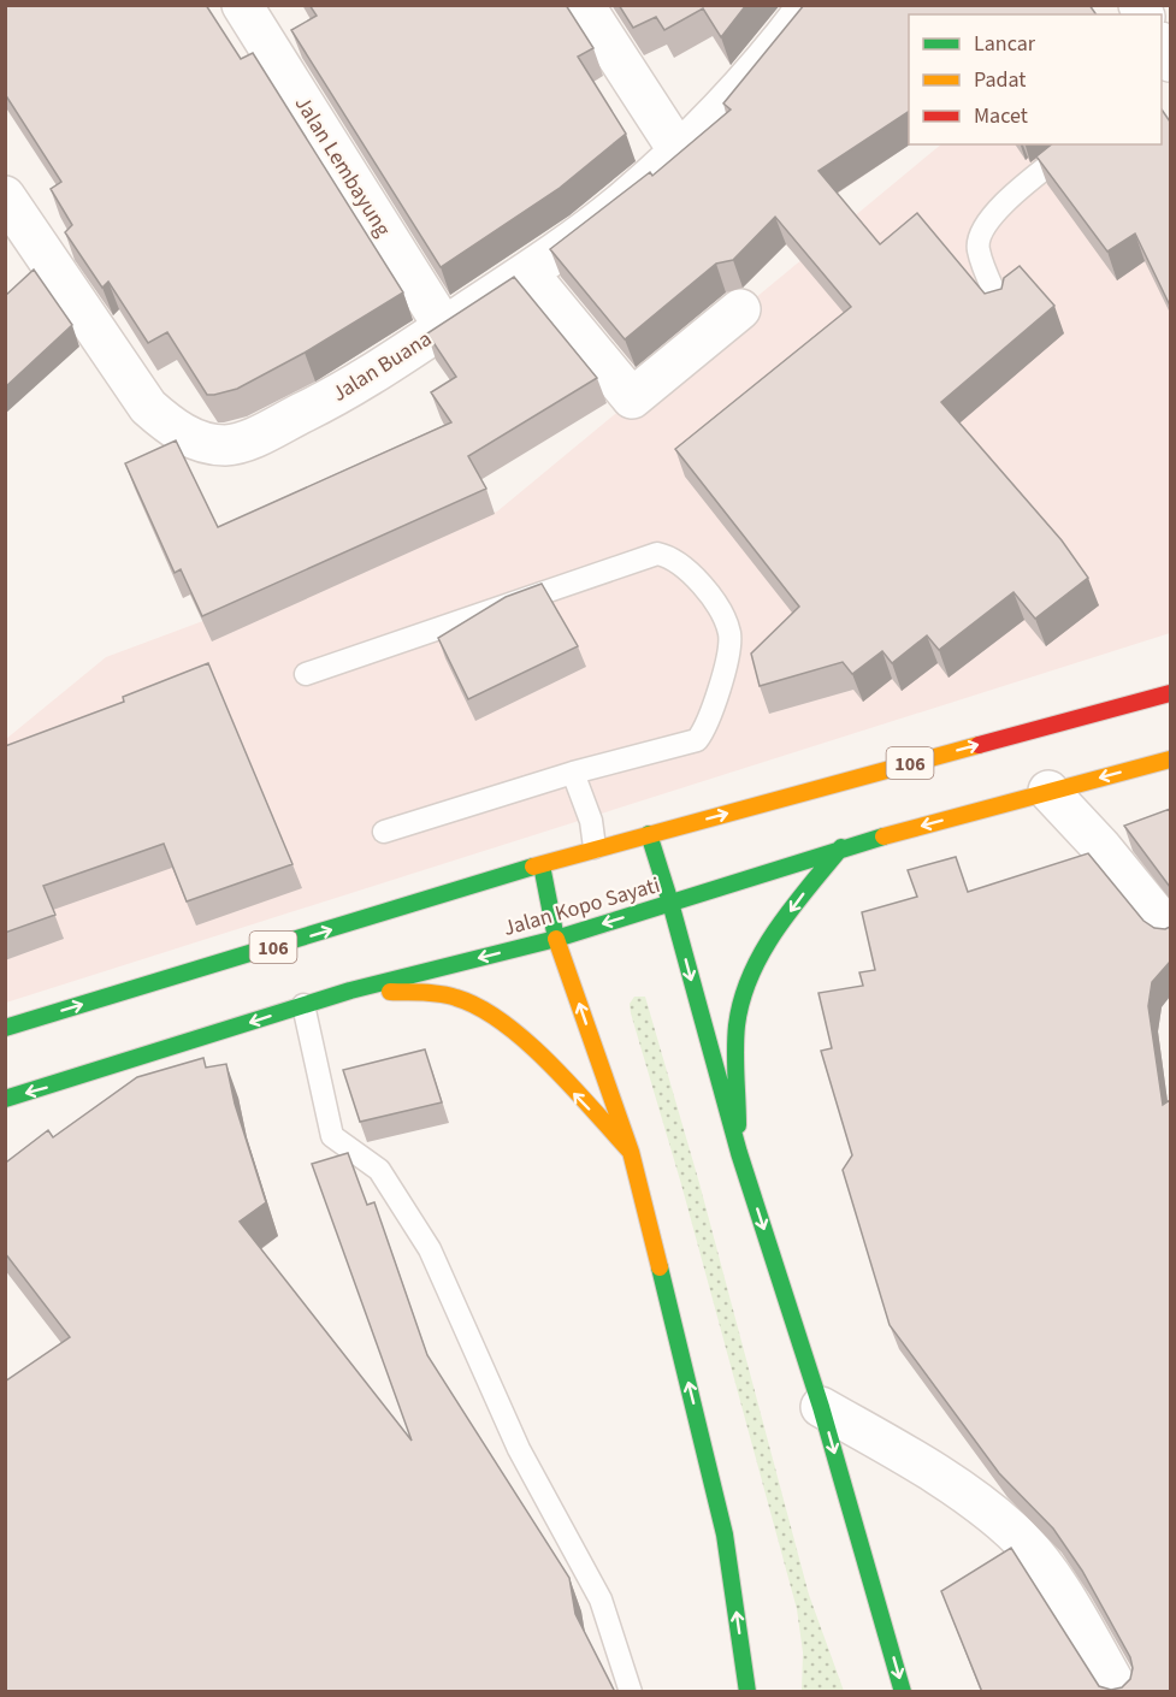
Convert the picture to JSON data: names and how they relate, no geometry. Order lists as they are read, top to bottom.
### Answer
{
  "streets": {
    "main road": ["106", "Jalan Kopo Sayati"],
    "street": ["Jalan Lembayung", "Jalan Buana"]
  },
  "crossings": [
    ["Jalan Lembayung", "Jalan Buana"]
  ],
  "legend": ["Lancar", "Padat", "Macet"]
}
